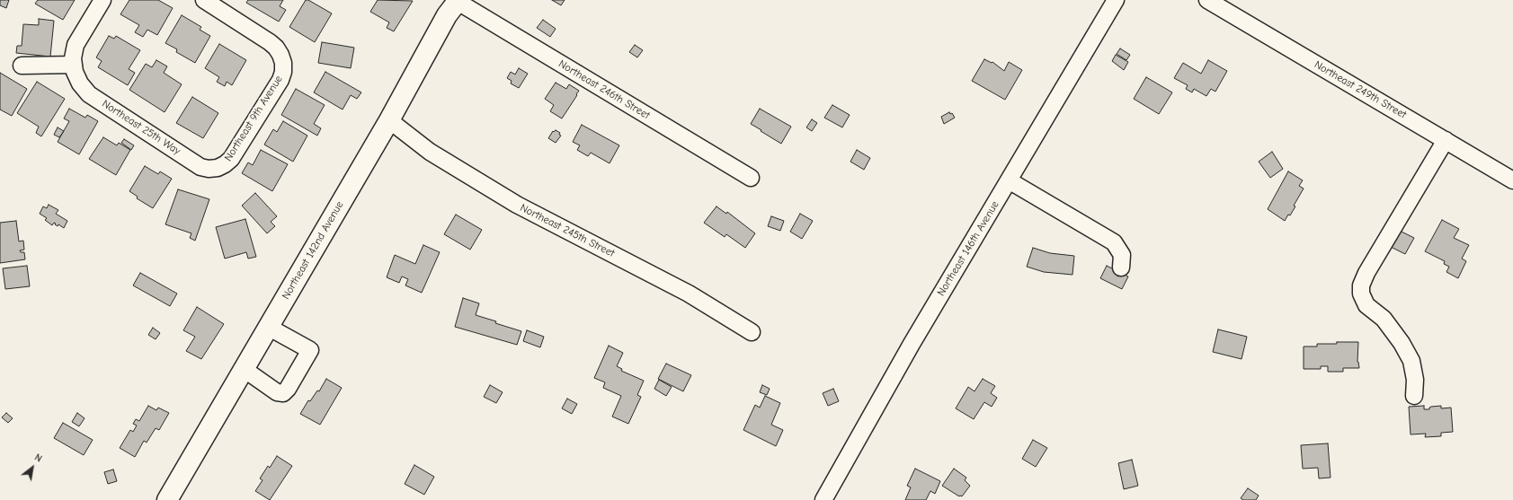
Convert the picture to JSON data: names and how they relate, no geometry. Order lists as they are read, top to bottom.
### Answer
{
  "streets": {
    "main road": ["Northeast 142nd Avenue"],
    "street": [
      "Northeast 246th Street",
      "Northeast 249th Street",
      "Northeast 9th Avenue",
      "Northeast 25th Way",
      "Northeast 245th Street",
      "Northeast 146th Avenue"
    ]
  },
  "crossings": [
    ["Northeast 246th Street", "Northeast 142nd Avenue"],
    ["Northeast 9th Avenue", "Northeast 25th Way"],
    ["Northeast 245th Street", "Northeast 142nd Avenue"]
  ],
  "north": "top right"
}
